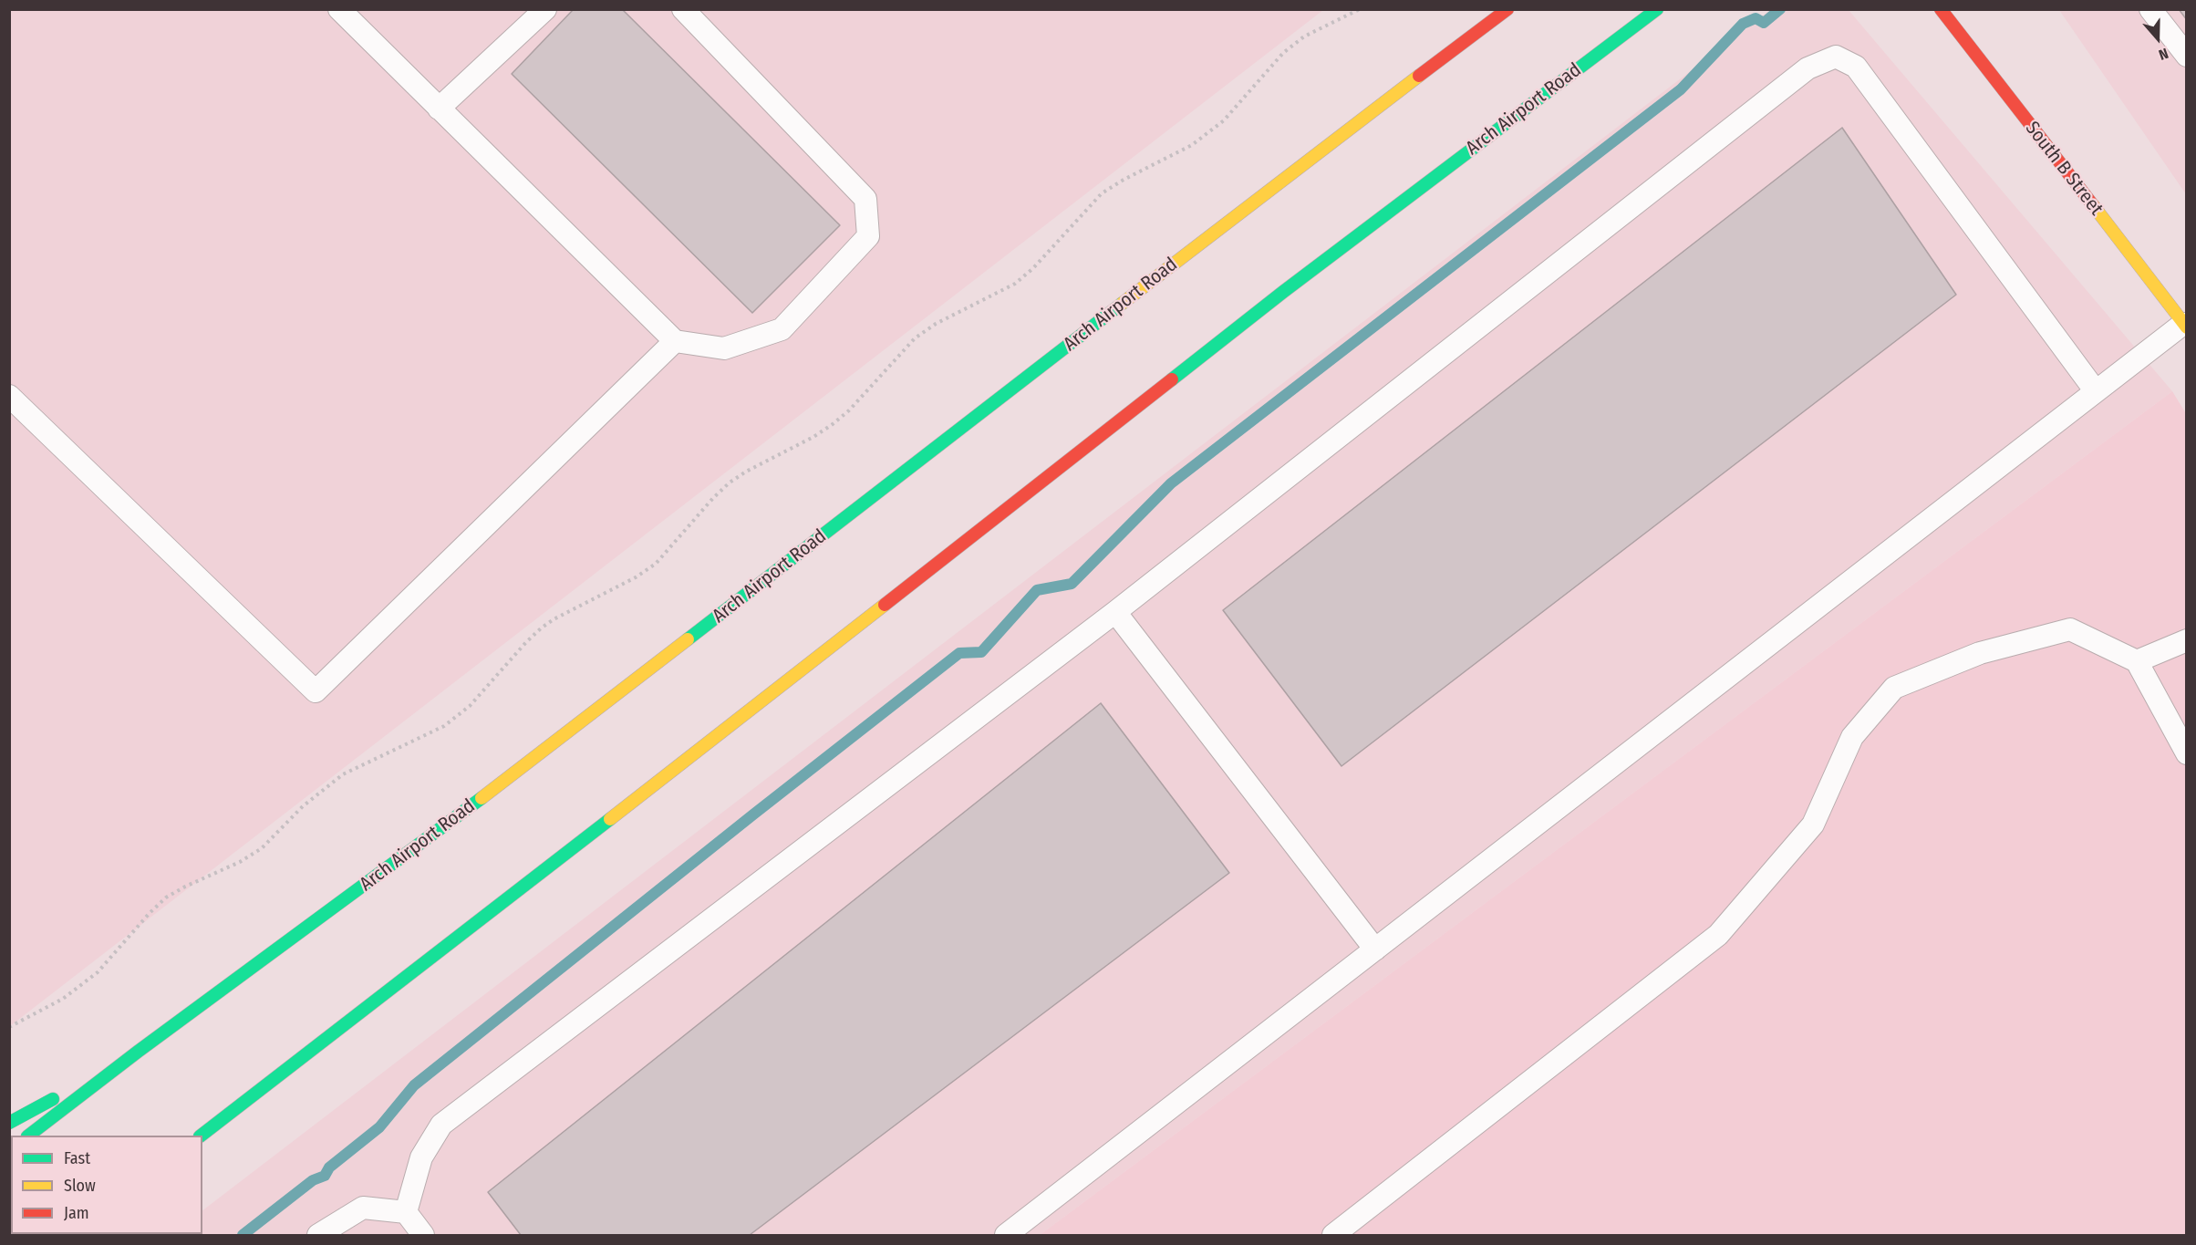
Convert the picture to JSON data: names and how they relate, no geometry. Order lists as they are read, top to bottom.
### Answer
{
  "streets": {
    "main road": ["Arch Airport Road", "South B Street"]
  },
  "legend": ["Fast", "Slow", "Jam"],
  "north": "bottom"
}
